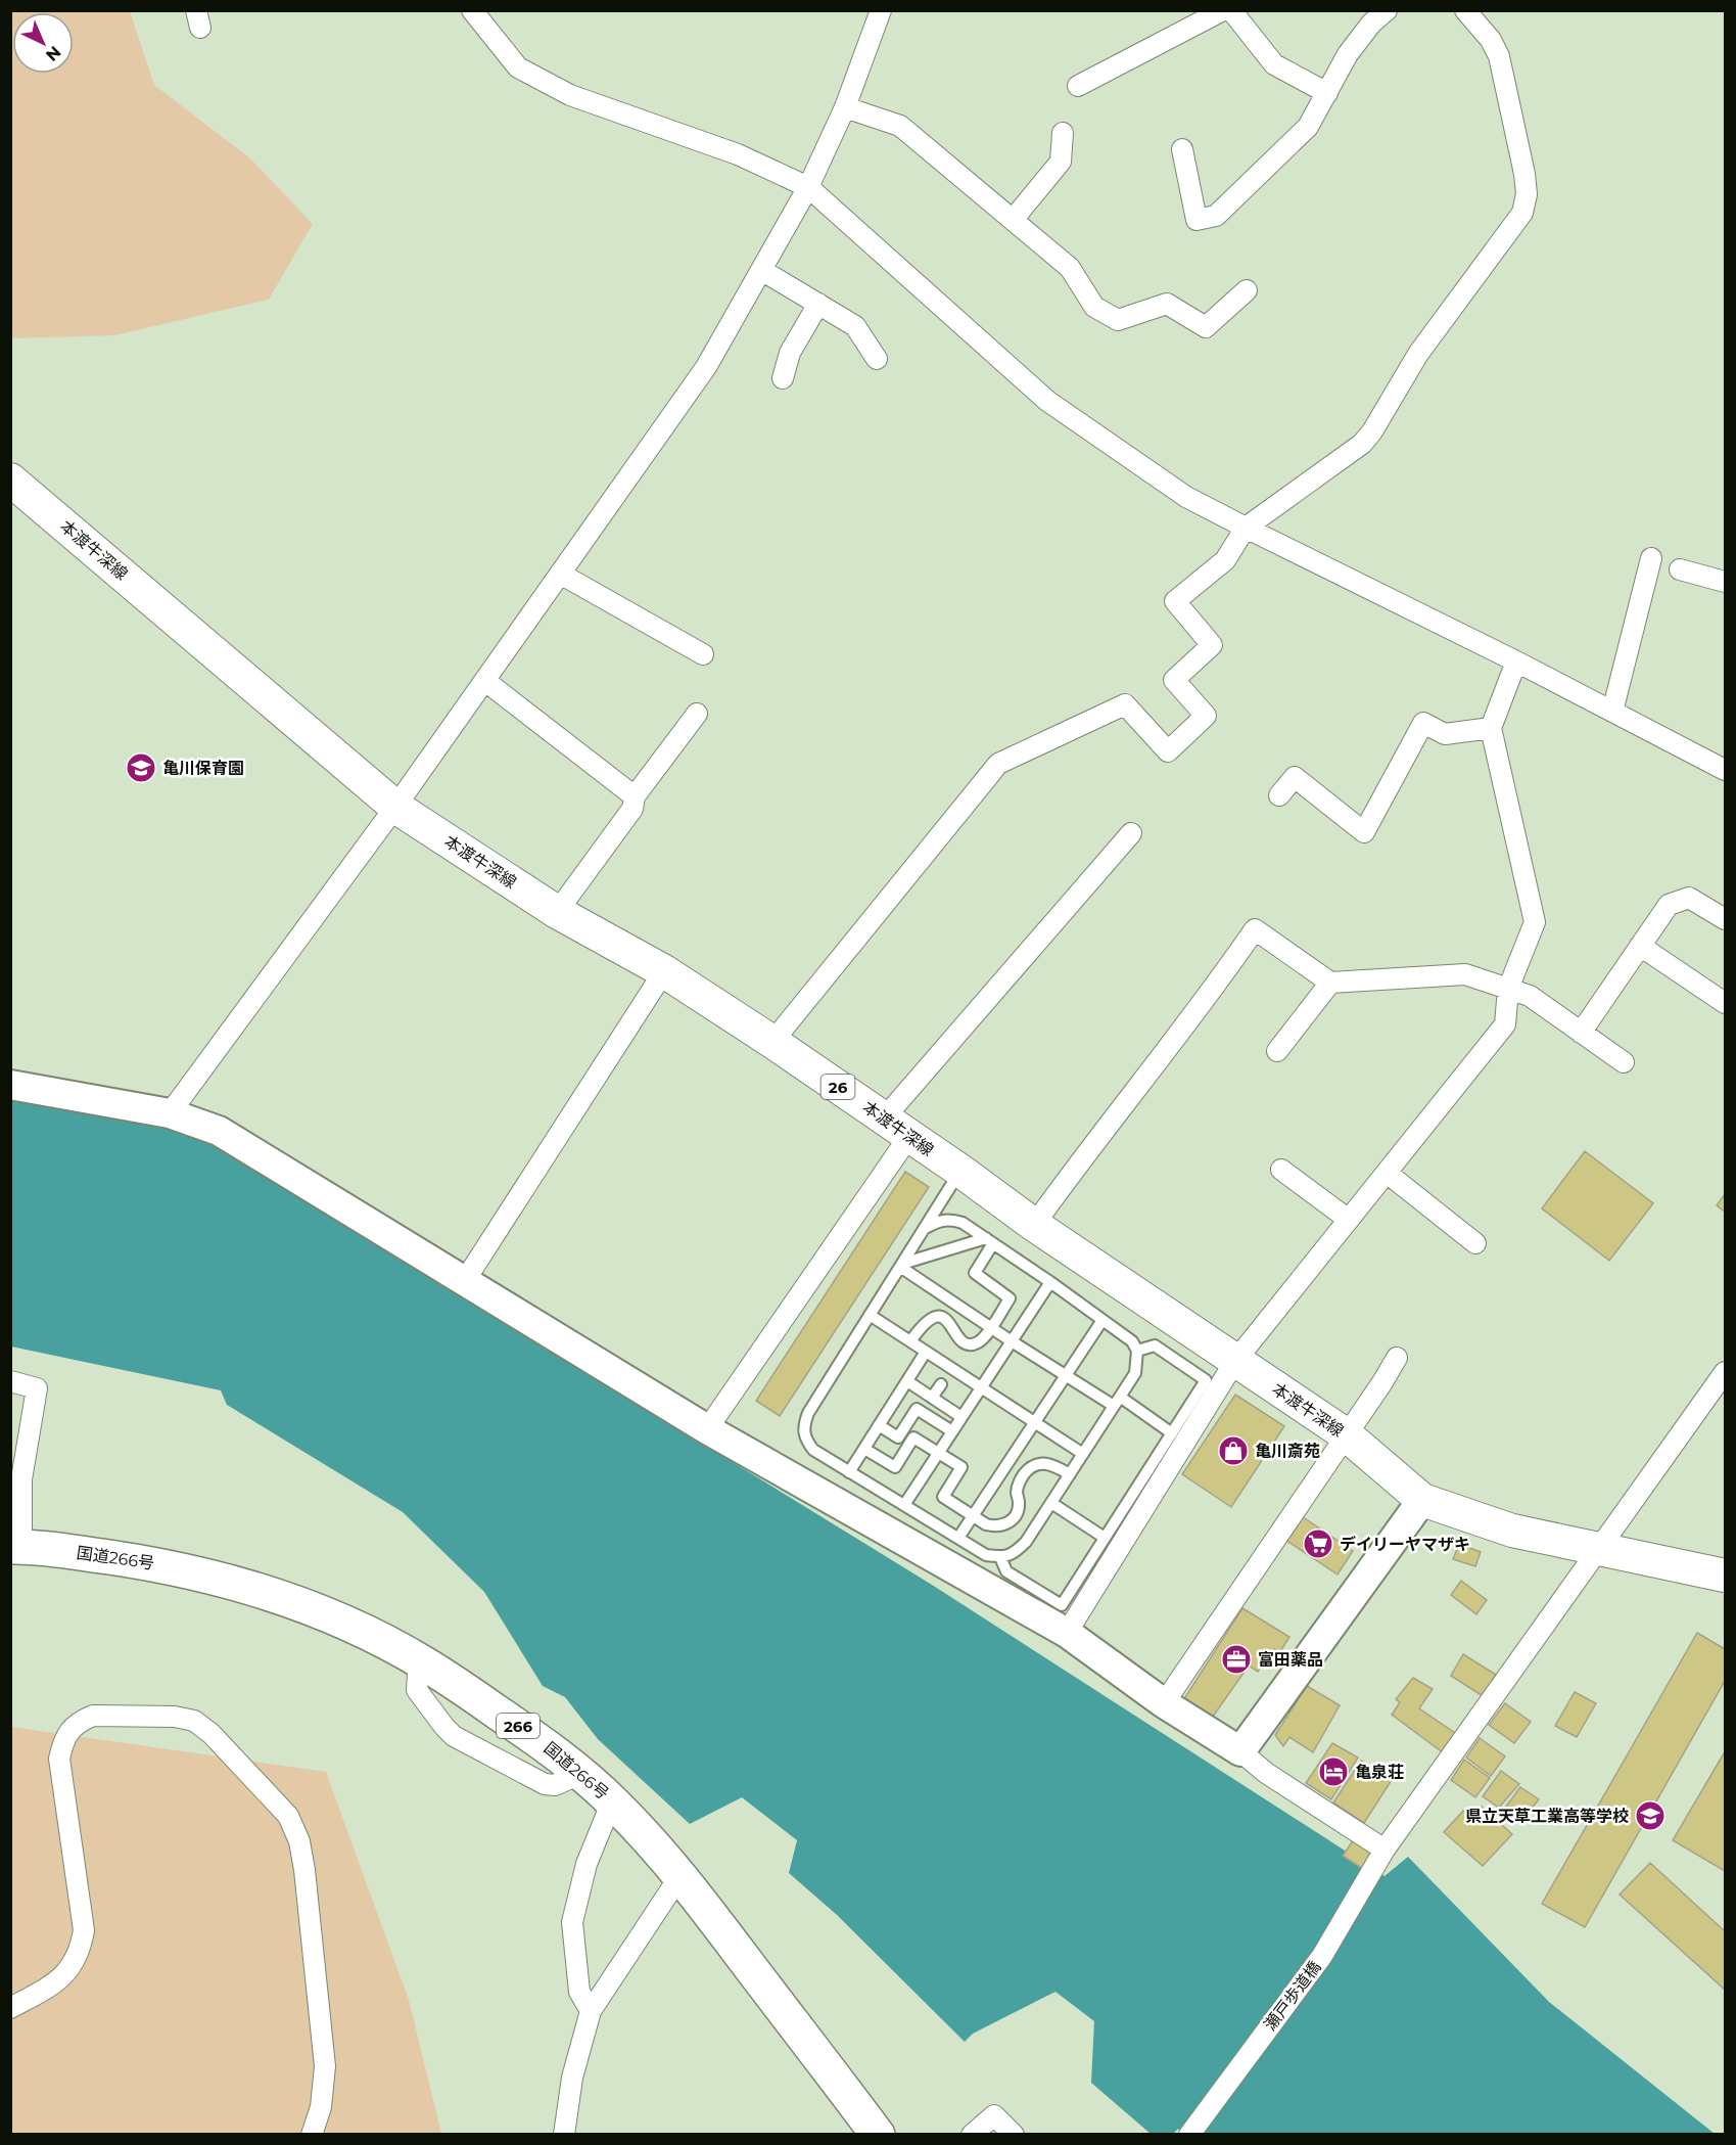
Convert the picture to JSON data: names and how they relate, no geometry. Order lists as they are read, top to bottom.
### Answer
{
  "streets": {
    "highway": ["国道266号", "266"],
    "main road": ["本渡牛深線", "26"],
    "street": ["瀬戸歩道橋"]
  },
  "crossings": [
    ["本渡牛深線", "瀬戸歩道橋"]
  ],
  "places": {
    "school or university": ["亀川保育園", "県立天草工業高等学校"],
    "shop": ["亀川斎苑"],
    "supermarket": ["デイリーヤマザキ"],
    "office": ["富田薬品"],
    "hotel": ["亀泉荘"]
  },
  "north": "bottom right"
}
